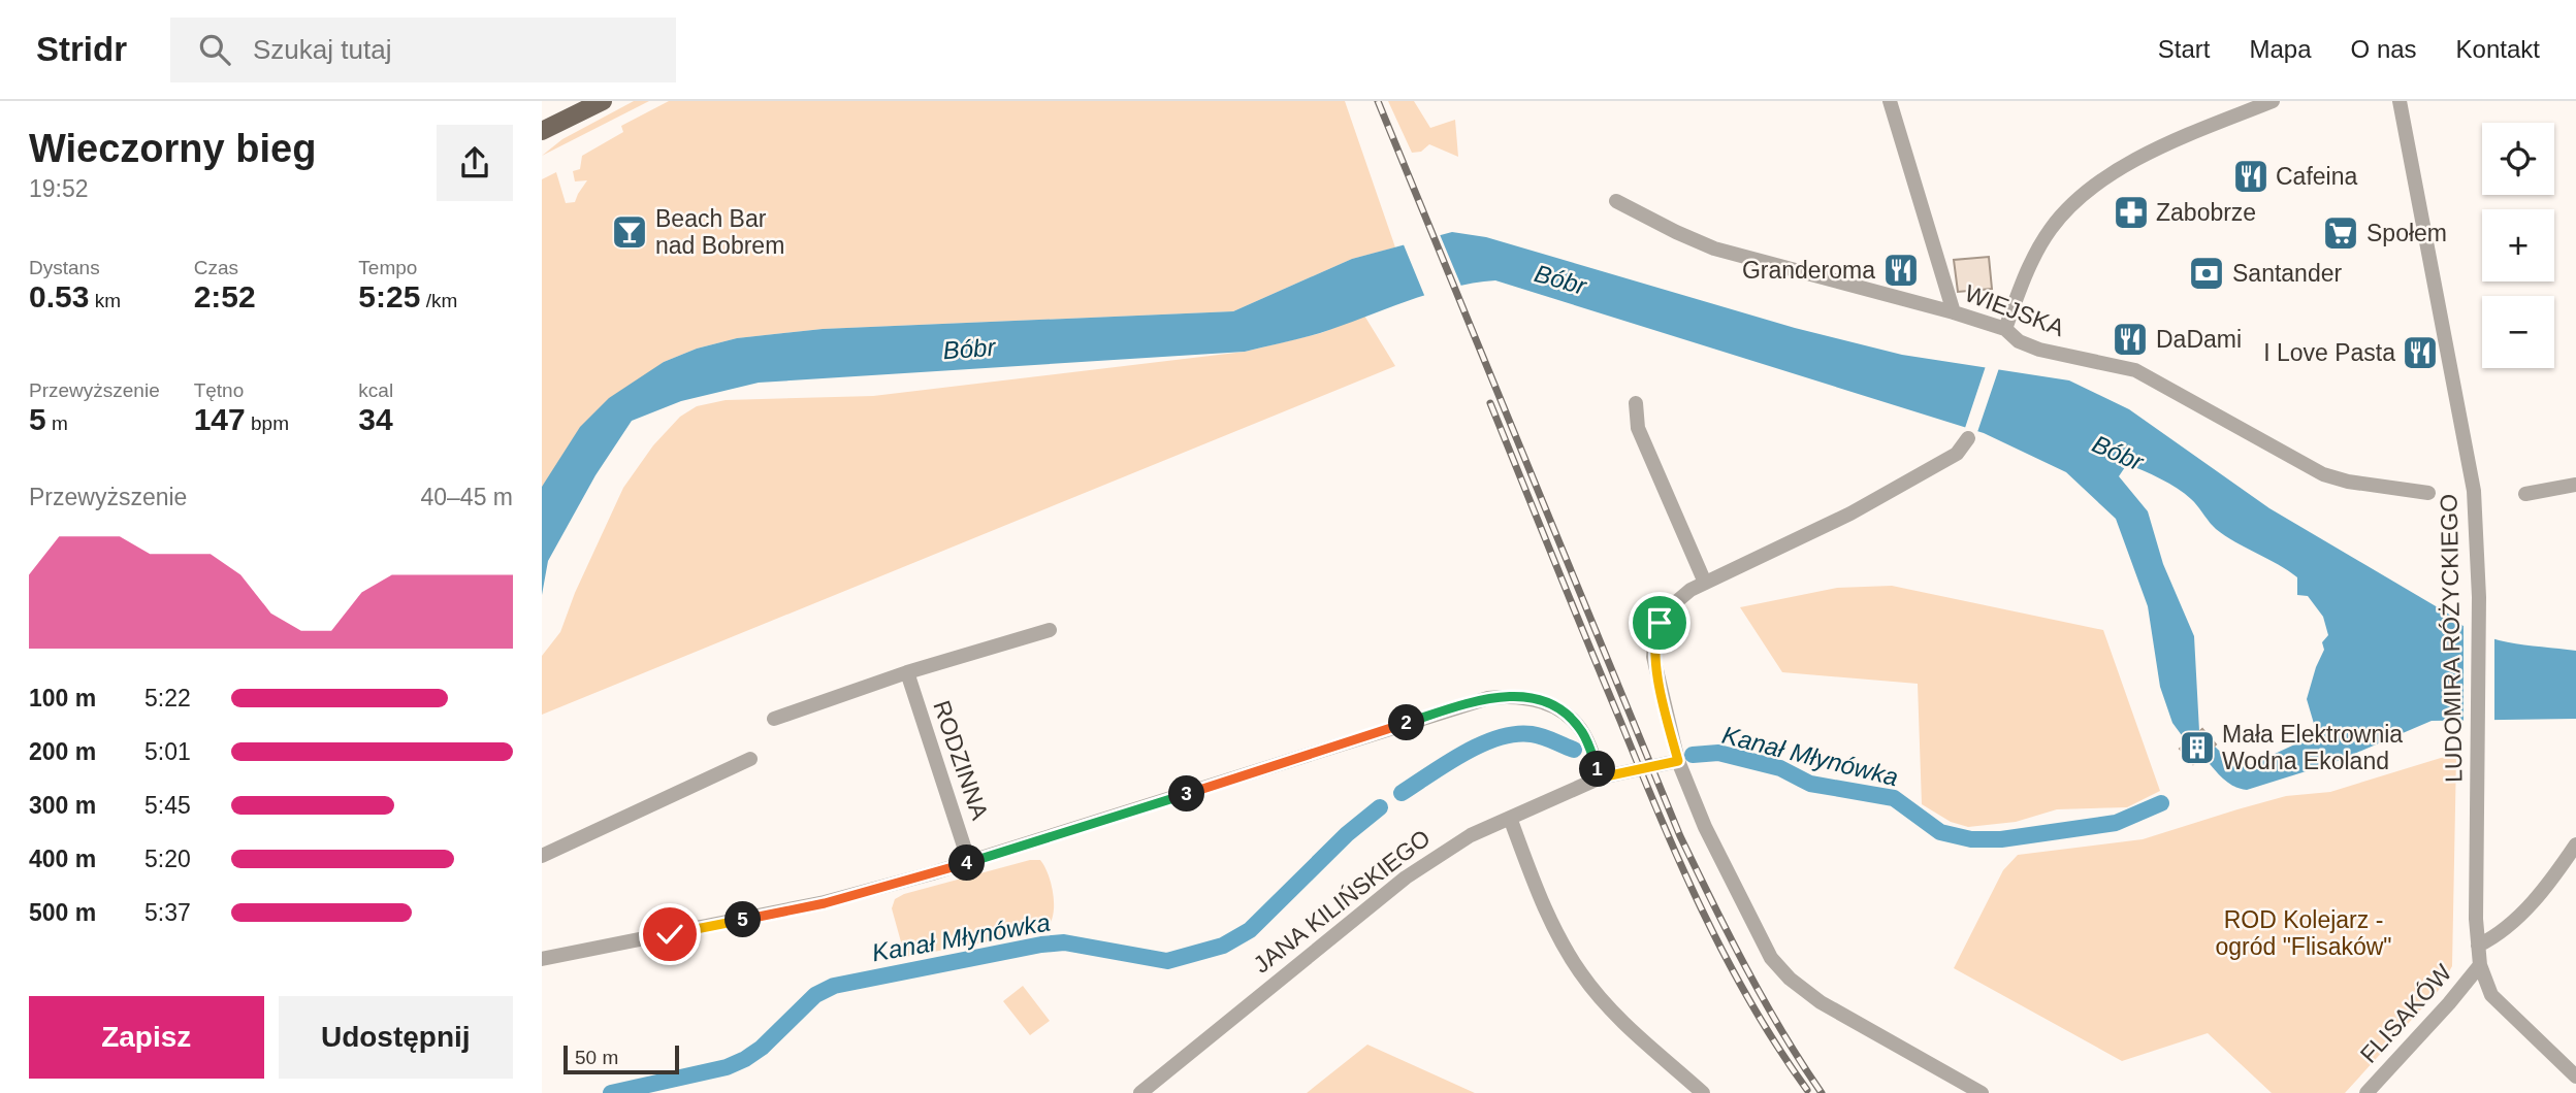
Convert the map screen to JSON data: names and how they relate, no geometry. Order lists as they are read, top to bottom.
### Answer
{
  "streets": {
    "street": [
      "WIEJSKA",
      "LUDOMIRA RÓŻYCKIEGO",
      "RODZINNA",
      "JANA KILIŃSKIEGO",
      "FLISAKÓW"
    ]
  },
  "crossings": [
    ["LUDOMIRA RÓŻYCKIEGO", "FLISAKÓW"]
  ],
  "water": ["Bóbr", "Kanał Młynówka"],
  "parks": ["ROD Kolejarz - ogród \"Flisaków\""],
  "places": {
    "restaurant": [
      "Cafeina",
      "Granderoma",
      "DaDami",
      "I Love Pasta"
    ],
    "pharmacy": ["Zabobrze"],
    "bar": ["Beach Bar nad Bobrem"],
    "supermarket": ["Społem"],
    "bank": ["Santander"],
    "building": ["Mała Elektrownia Wodna Ekoland"]
  },
  "scale_bar": "50 m",
  "page": {
    "header": "Stridr",
    "search": "Szukaj tutaj",
    "nav": [
      "Start",
      "Mapa",
      "O nas",
      "Kontakt"
    ],
    "heading": ["Wieczorny bieg", "19:52"],
    "map_buttons": ["+", "−"],
    "stats": [
      ["Dystans", "0.53 km"],
      ["Czas", "2:52"],
      ["Tempo", "5:25 /km"],
      ["Przewyższenie", "5 m"],
      ["Tętno", "147 bpm"],
      ["kcal", "34"]
    ],
    "chart": ["Przewyższenie", "40–45 m"],
    "list": [
      {
        "name": "100 m",
        "note": "5:22"
      },
      {
        "name": "200 m",
        "note": "5:01"
      },
      {
        "name": "300 m",
        "note": "5:45"
      },
      {
        "name": "400 m",
        "note": "5:20"
      },
      {
        "name": "500 m",
        "note": "5:37"
      }
    ],
    "pins": [
      "2",
      "1",
      "3",
      "4",
      "5"
    ],
    "buttons": ["Zapisz", "Udostępnij"],
    "scale": "50 m"
  }
}
